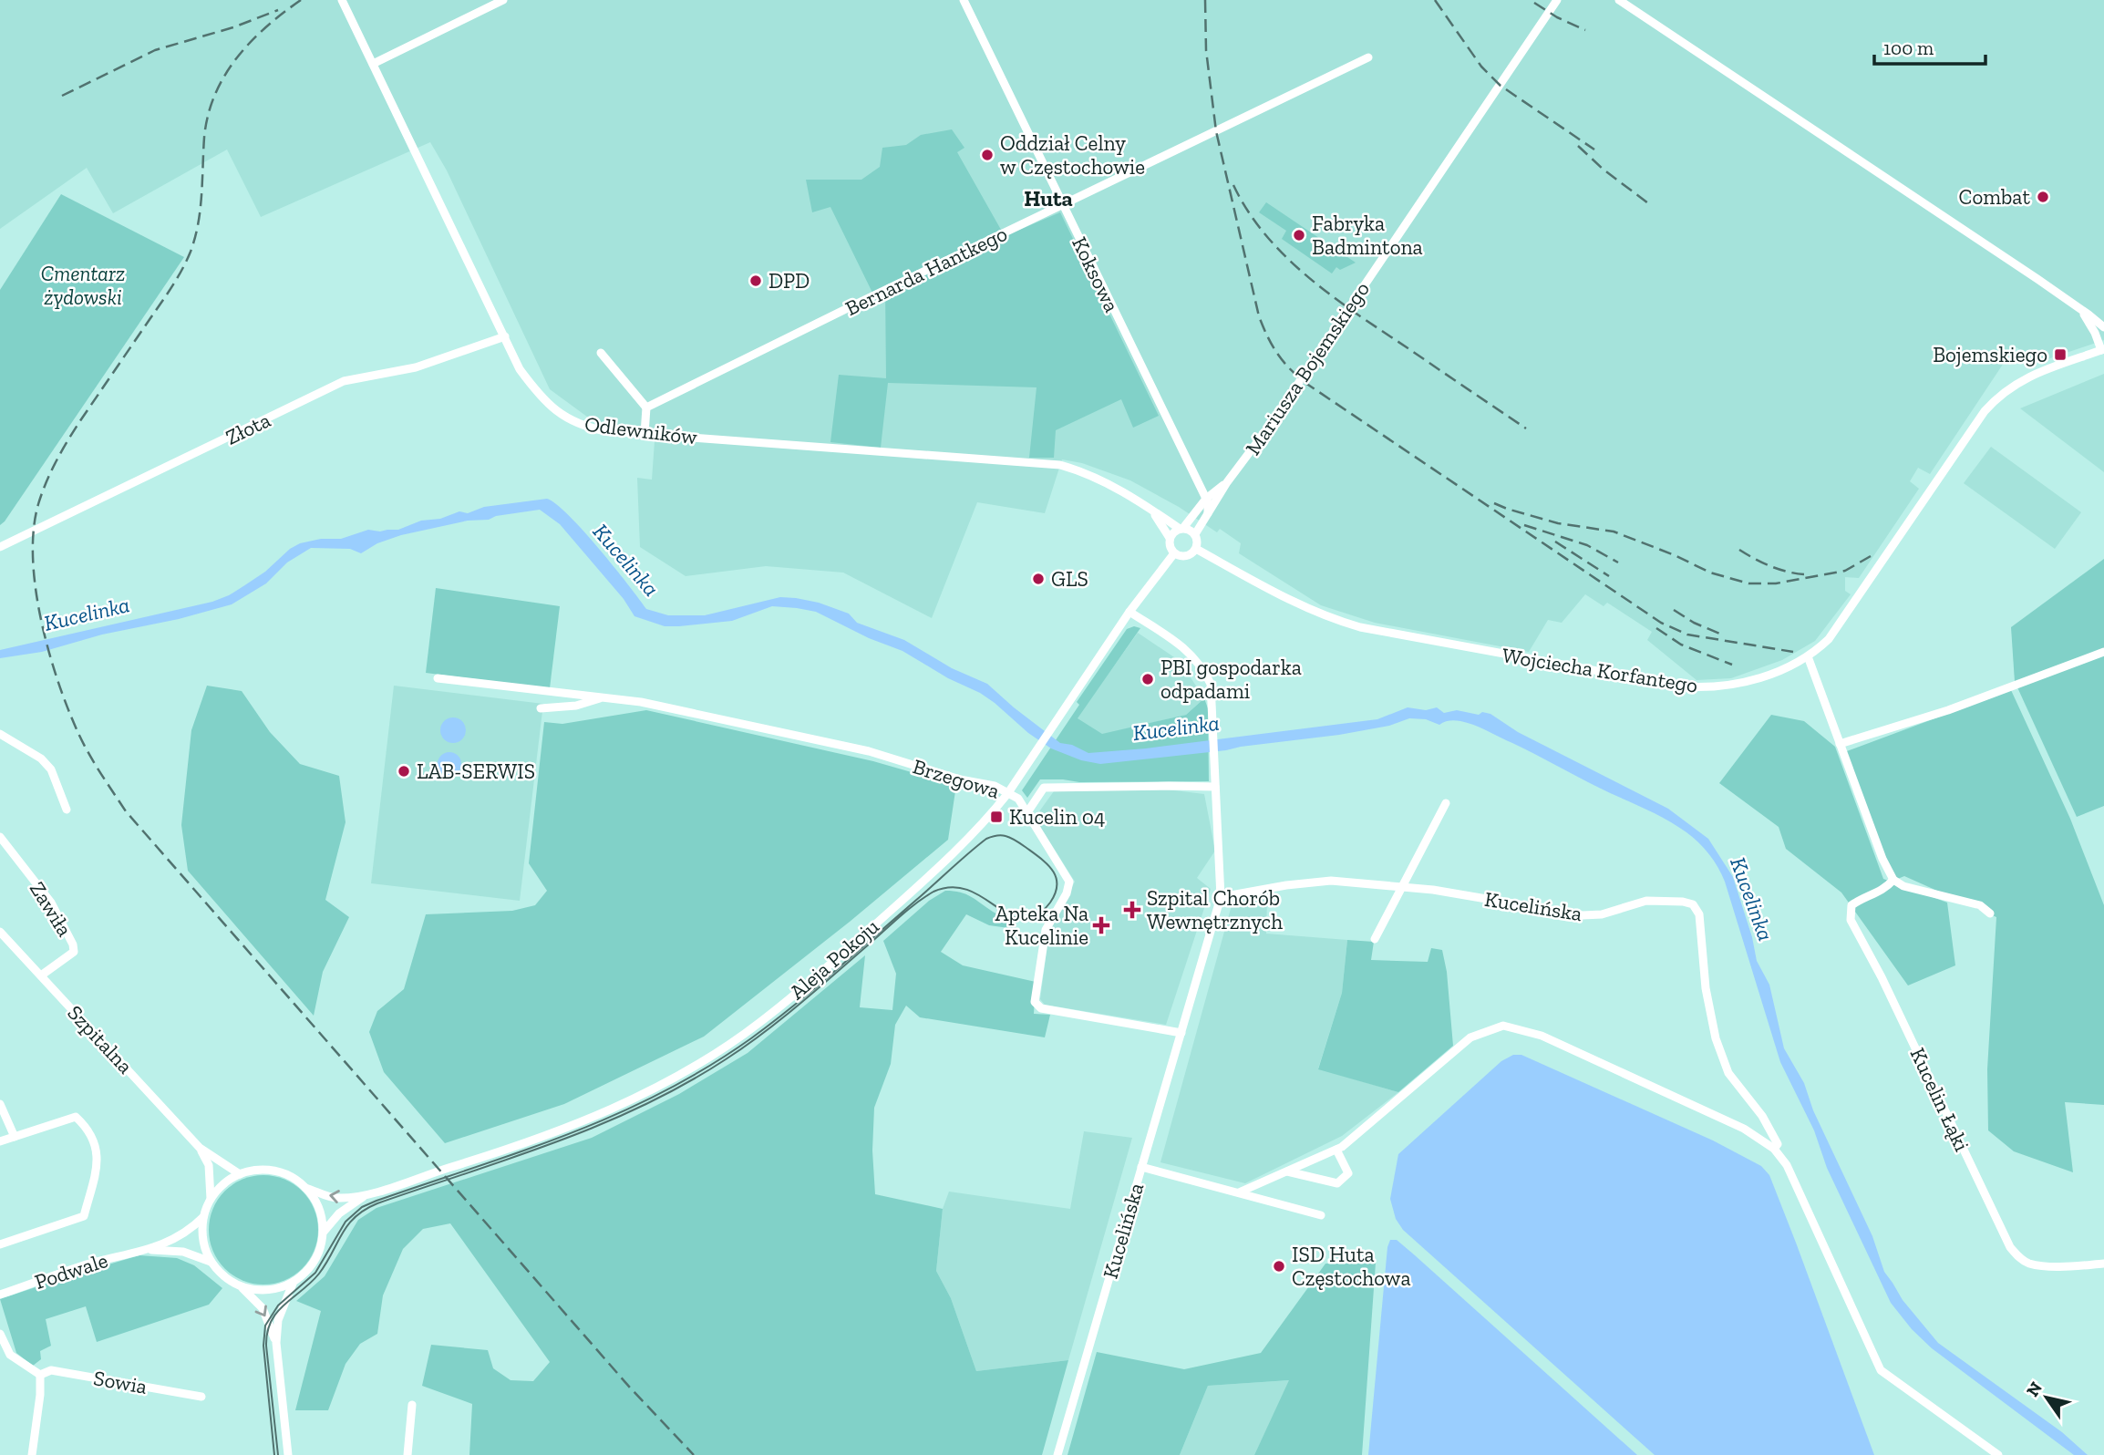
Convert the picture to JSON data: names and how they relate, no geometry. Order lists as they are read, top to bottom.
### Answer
{
  "streets": {
    "street": [
      "Bernarda Hantkego",
      "Koksowa",
      "Mariusza Bojemskiego",
      "Złota",
      "Odlewników",
      "Wojciecha Korfantego",
      "Brzegowa",
      "Kucelińska",
      "Zawiła",
      "Aleja Pokoju",
      "Szpitalna",
      "Kucelin Łąki",
      "Podwale",
      "Sowia"
    ]
  },
  "crossings": [
    ["Bernarda Hantkego", "Koksowa"],
    ["Koksowa", "Mariusza Bojemskiego"],
    ["Mariusza Bojemskiego", "Odlewników"],
    ["Mariusza Bojemskiego", "Wojciecha Korfantego"],
    ["Mariusza Bojemskiego", "Aleja Pokoju"],
    ["Złota", "Odlewników"],
    ["Odlewników", "Wojciecha Korfantego"],
    ["Odlewników", "Aleja Pokoju"],
    ["Wojciecha Korfantego", "Aleja Pokoju"],
    ["Brzegowa", "Kucelińska"],
    ["Brzegowa", "Aleja Pokoju"],
    ["Kucelińska", "Aleja Pokoju"],
    ["Zawiła", "Szpitalna"],
    ["Aleja Pokoju", "Szpitalna"],
    ["Aleja Pokoju", "Podwale"],
    ["Szpitalna", "Podwale"]
  ],
  "districts": ["Huta"],
  "water": ["Kucelinka"],
  "parks": ["Cmentarz żydowski"],
  "places": {
    "other": [
      "Oddział Celny w Częstochowie",
      "Combat",
      "Fabryka Badmintona",
      "DPD",
      "GLS",
      "PBI gospodarka odpadami",
      "LAB-SERWIS",
      "ISD Huta Częstochowa"
    ],
    "transit": ["Bojemskiego", "Kucelin 04"],
    "health": ["Szpital Chorób Wewnętrznych", "Apteka Na Kucelinie"]
  },
  "scale_bar": "100 m",
  "north": "top left"
}
